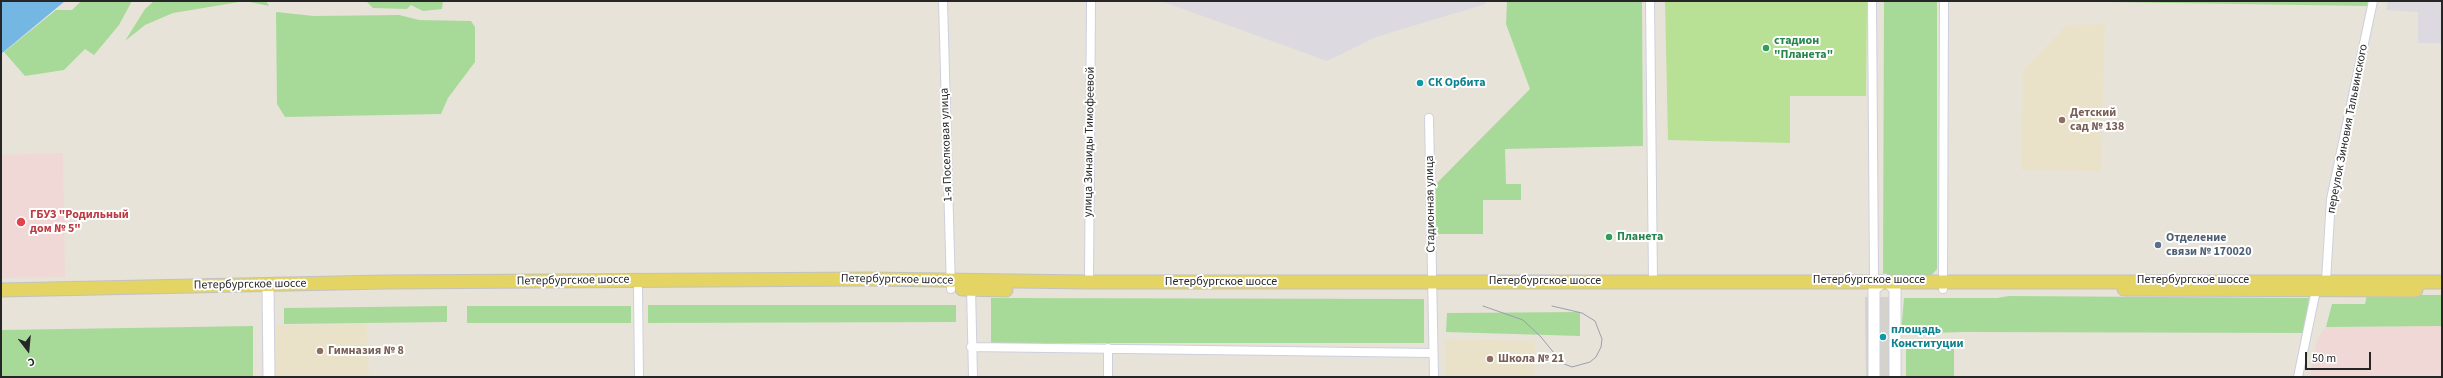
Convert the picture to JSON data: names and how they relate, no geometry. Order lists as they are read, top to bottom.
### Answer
{
  "streets": {
    "main road": ["Петербургское шоссе"],
    "street": [
      "переулок Зиновия Тальвинского",
      "улица Зинаиды Тимофеевой",
      "1-я Поселковая улица",
      "Стадионная улица"
    ]
  },
  "crossings": [
    ["переулок Зиновия Тальвинского", "Петербургское шоссе"],
    ["улица Зинаиды Тимофеевой", "Петербургское шоссе"],
    ["1-я Поселковая улица", "Петербургское шоссе"],
    ["Стадионная улица", "Петербургское шоссе"]
  ],
  "places": [
    "стадион \"Планета\"",
    "СК Орбита",
    "Детский сад № 138",
    "ГБУЗ \"Родильный дом № 5\"",
    "Планета",
    "Отделение связи № 170020",
    "площадь Конституции",
    "Гимназия № 8",
    "Школа № 21"
  ],
  "scale_bar": "50 m",
  "north": "bottom"
}
